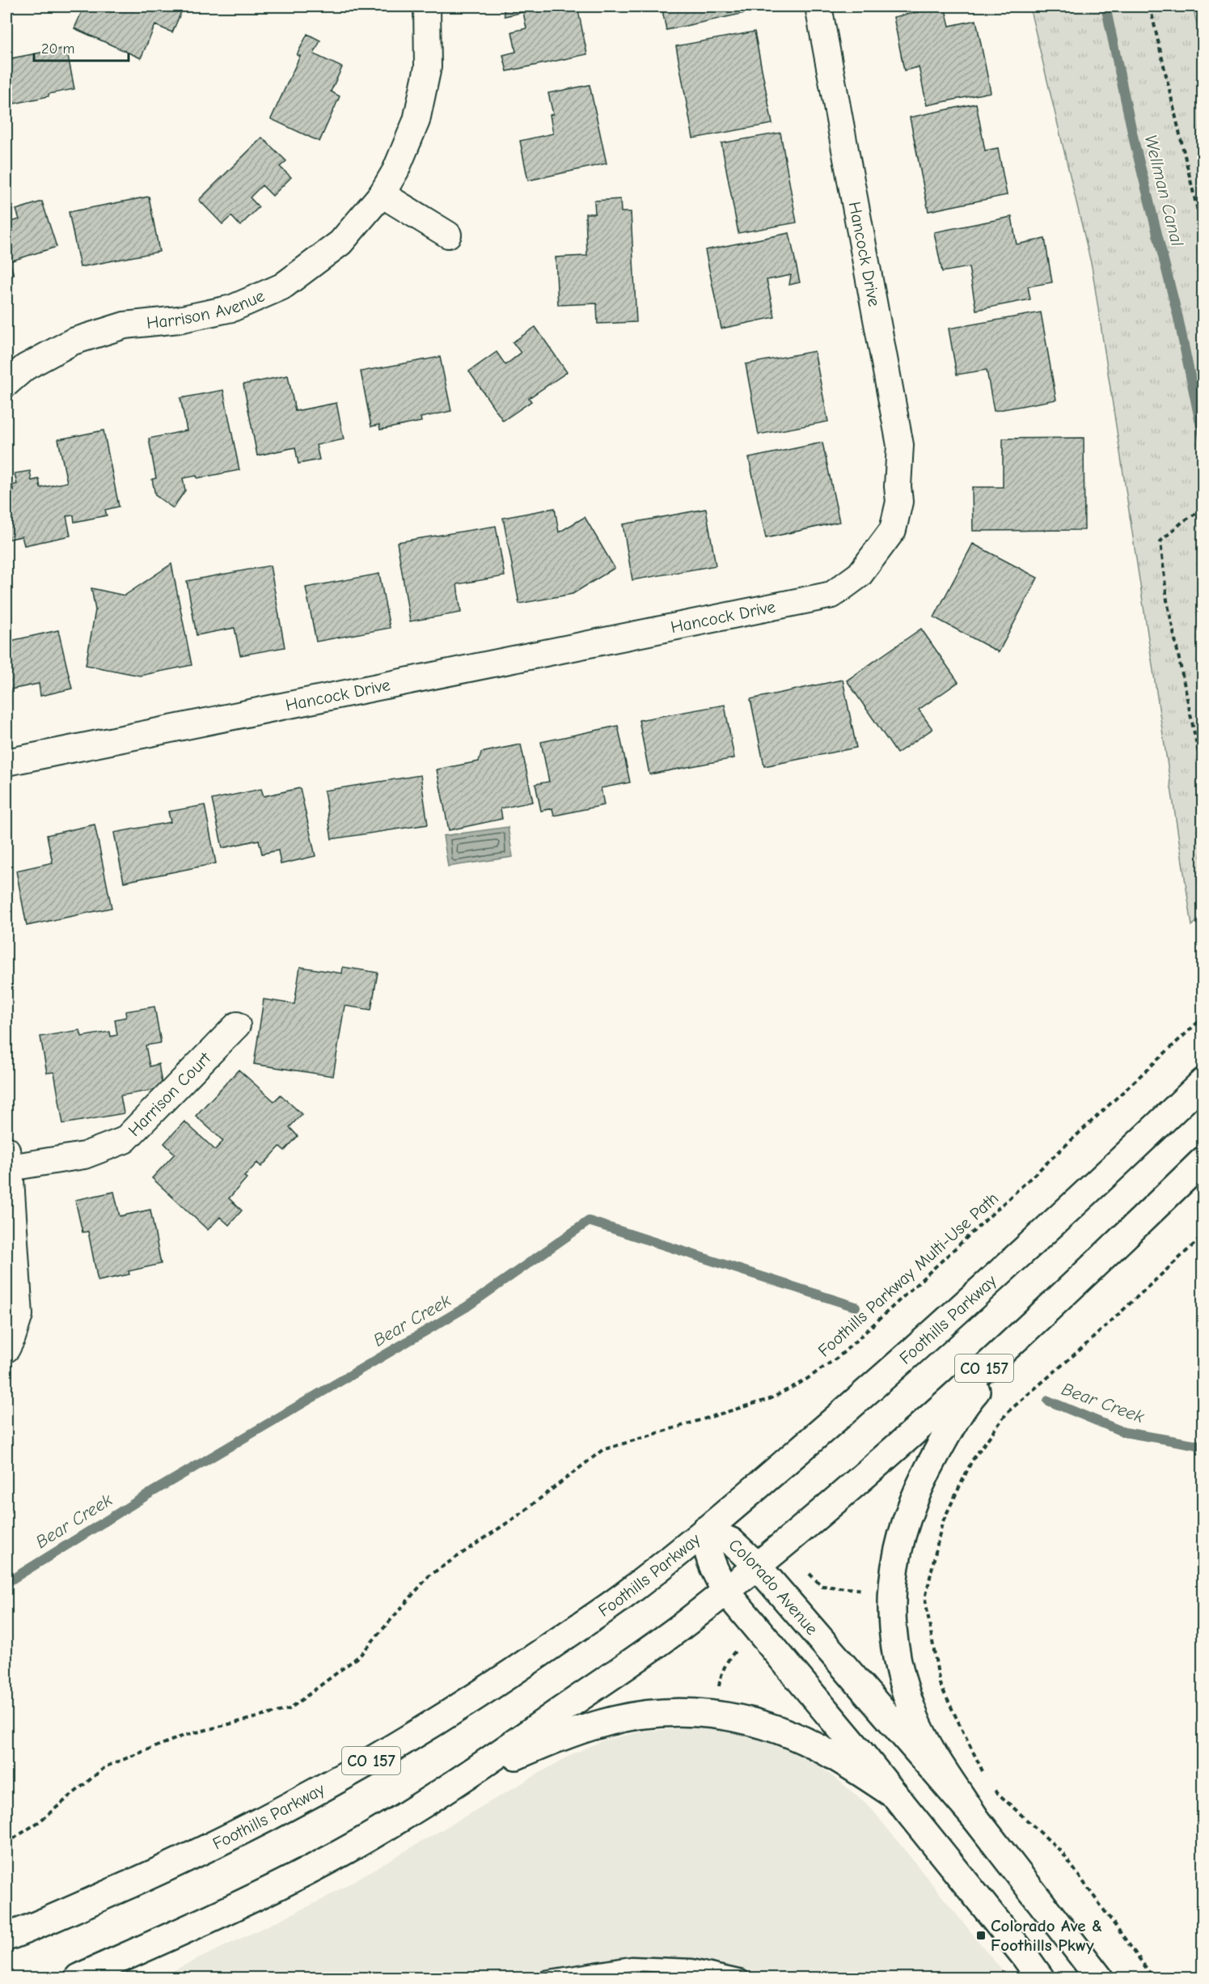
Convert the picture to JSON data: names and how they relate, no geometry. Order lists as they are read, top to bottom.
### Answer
{
  "streets": {
    "main road": ["Foothills Parkway", "CO 157", "Colorado Avenue"],
    "street": ["Hancock Drive", "Harrison Avenue", "Harrison Court"],
    "path": ["Foothills Parkway Multi-Use Path"]
  },
  "crossings": [
    ["Foothills Parkway", "Colorado Avenue"],
    ["CO 157", "Colorado Avenue"]
  ],
  "water": ["Wellman Canal", "Bear Creek"],
  "places": {
    "transit": ["Colorado Ave & Foothills Pkwy"]
  },
  "scale_bar": "20 m"
}
